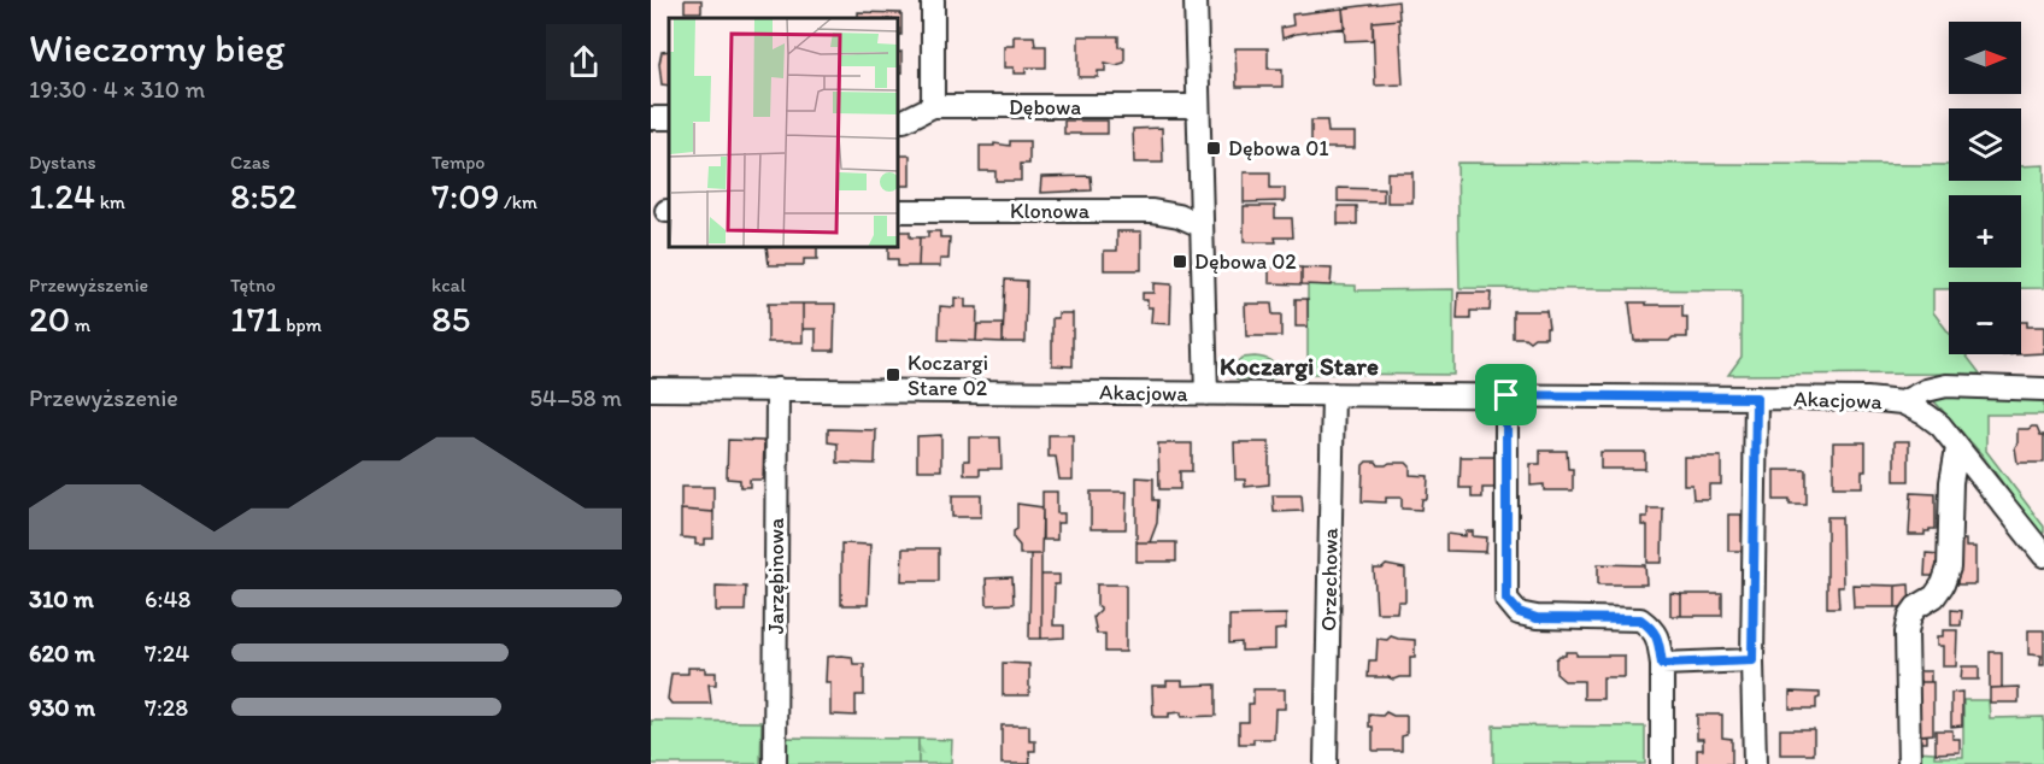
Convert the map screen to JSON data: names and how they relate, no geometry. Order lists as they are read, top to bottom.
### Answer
{
  "streets": {
    "street": [
      "Dębowa",
      "Klonowa",
      "Akacjowa",
      "Jarzębinowa",
      "Orzechowa"
    ]
  },
  "crossings": [
    ["Akacjowa", "Jarzębinowa"],
    ["Akacjowa", "Orzechowa"]
  ],
  "districts": ["Koczargi Stare"],
  "places": {
    "transit": ["Dębowa 01", "Dębowa 02", "Koczargi Stare 02"]
  },
  "north": "right",
  "page": {
    "heading": ["Wieczorny bieg", "19:30 · 4 × 310 m"],
    "map_buttons": ["+", "−"],
    "stats": [
      ["Dystans", "1.24 km"],
      ["Czas", "8:52"],
      ["Tempo", "7:09 /km"],
      ["Przewyższenie", "20 m"],
      ["Tętno", "171 bpm"],
      ["kcal", "85"]
    ],
    "chart": ["Przewyższenie", "54–58 m"],
    "list": [
      {
        "name": "310 m",
        "note": "6:48"
      },
      {
        "name": "620 m",
        "note": "7:24"
      },
      {
        "name": "930 m",
        "note": "7:28"
      }
    ]
  }
}
